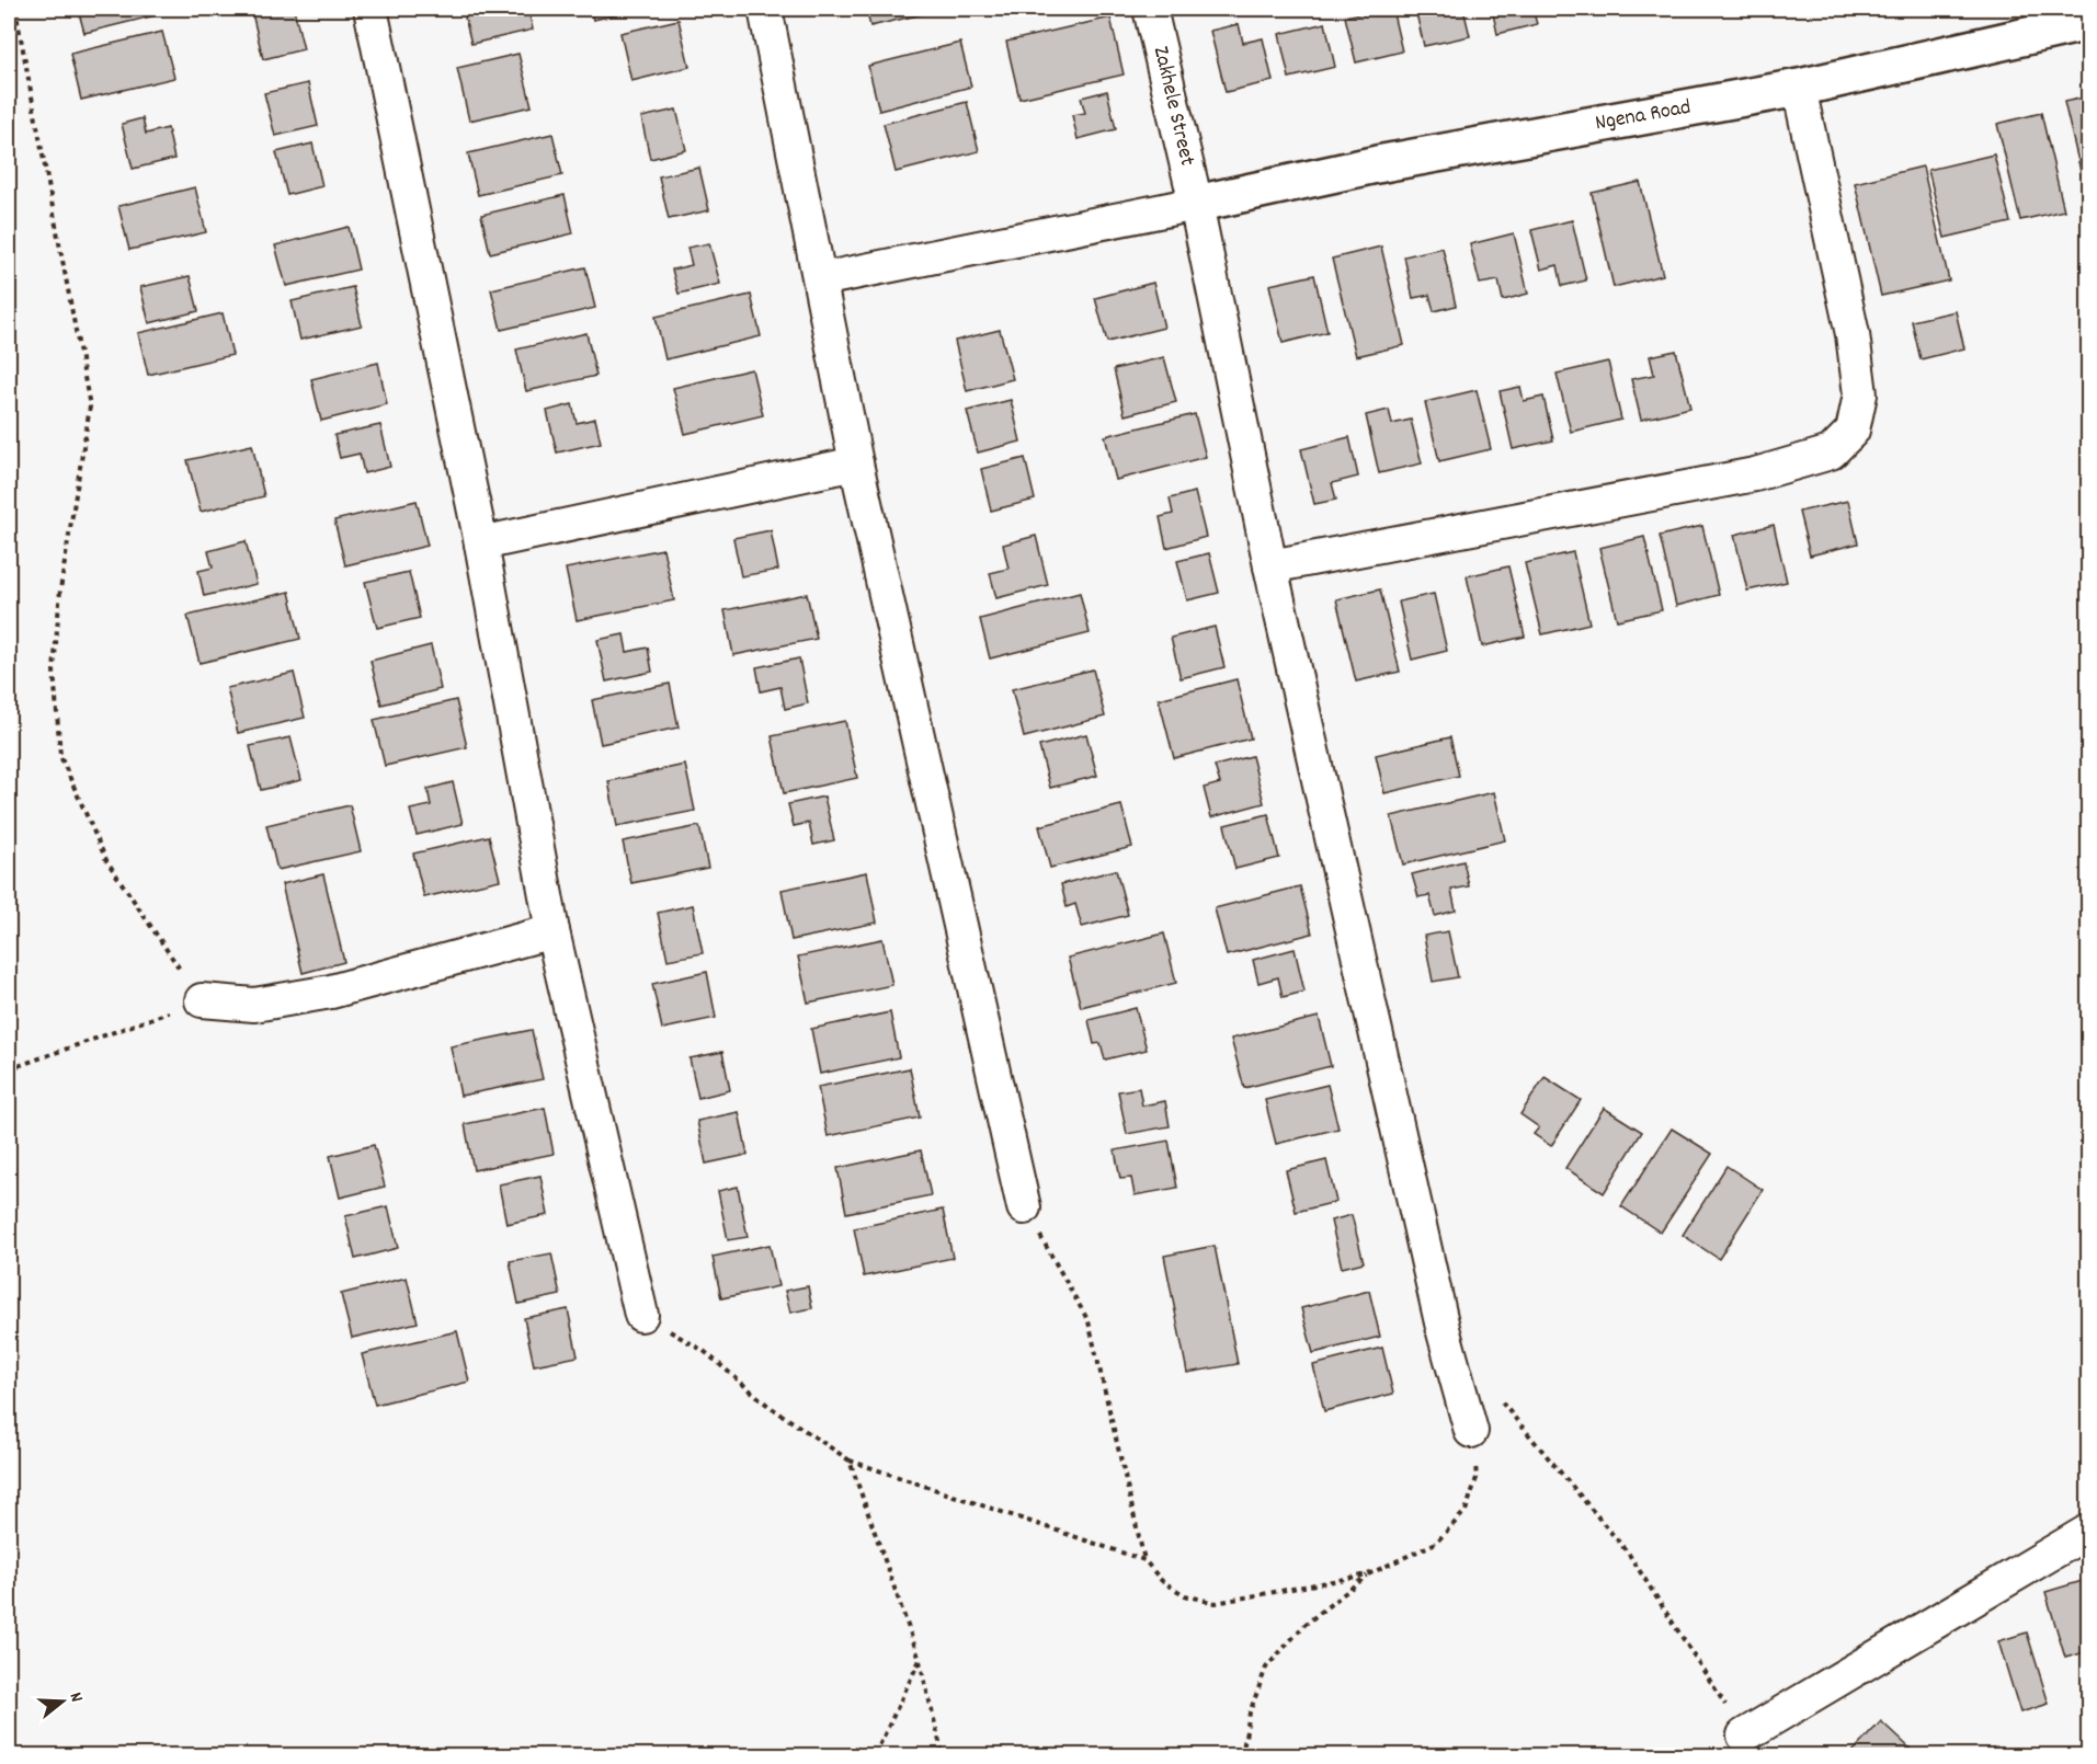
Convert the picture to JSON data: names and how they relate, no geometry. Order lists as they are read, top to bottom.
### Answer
{
  "streets": {
    "street": ["Zakhele Street", "Ngena Road"]
  },
  "crossings": [
    ["Zakhele Street", "Ngena Road"]
  ],
  "north": "right"
}
